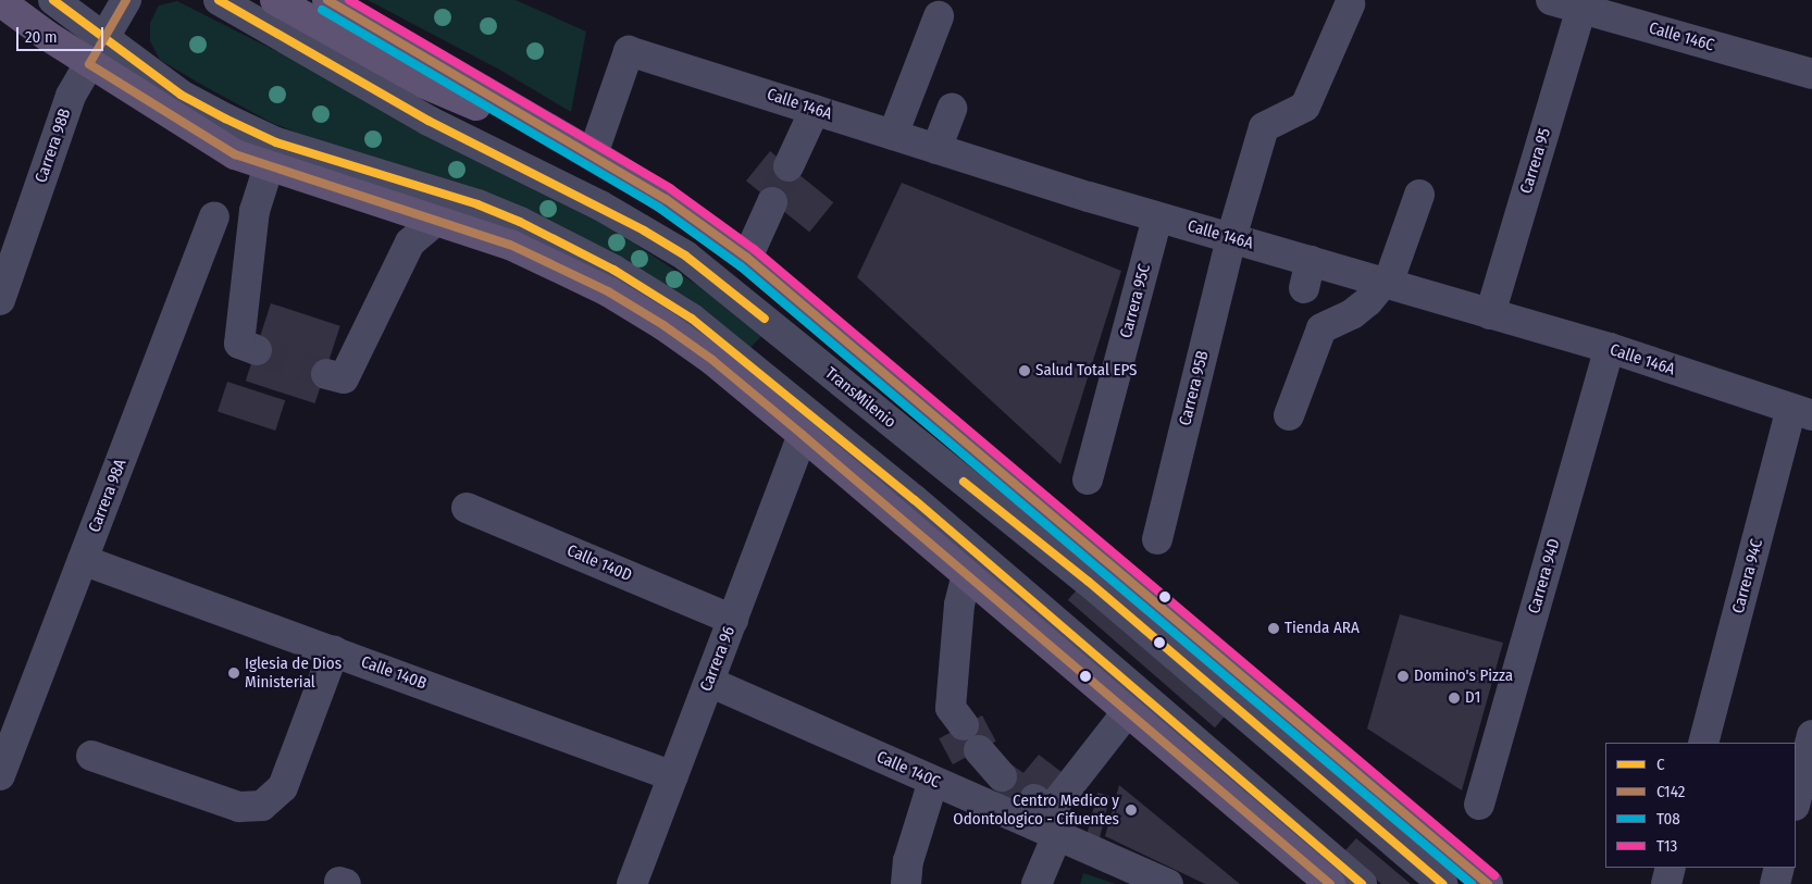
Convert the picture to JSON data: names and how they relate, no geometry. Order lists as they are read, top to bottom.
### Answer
{
  "streets": {
    "street": [
      "Calle 146C",
      "Calle 146A",
      "Carrera 98B",
      "Carrera 95",
      "Carrera 95C",
      "Carrera 95B",
      "TransMilenio",
      "Carrera 98A",
      "Calle 140D",
      "Carrera 94D",
      "Carrera 94C",
      "Carrera 96",
      "Calle 140B",
      "Calle 140C"
    ]
  },
  "crossings": [
    ["Calle 146C", "Carrera 95"],
    ["Calle 146A", "Carrera 95"],
    ["Calle 146A", "Carrera 95C"],
    ["Calle 146A", "Carrera 95B"],
    ["Calle 146A", "Carrera 94D"],
    ["Calle 146A", "Carrera 94C"],
    ["Carrera 98A", "Calle 140B"],
    ["Calle 140D", "Carrera 96"],
    ["Carrera 96", "Calle 140B"],
    ["Carrera 96", "Calle 140C"]
  ],
  "places": [
    "Salud Total EPS",
    "Tienda ARA",
    "Iglesia de Dios Ministerial",
    "Domino's Pizza",
    "D1",
    "Centro Medico y Odontologico - Cifuentes"
  ],
  "lines": [
    "transit line C",
    "transit line C142",
    "transit line T13",
    "transit line T08"
  ],
  "legend": [
    "C",
    "C142",
    "T08",
    "T13"
  ],
  "scale_bar": "20 m"
}
